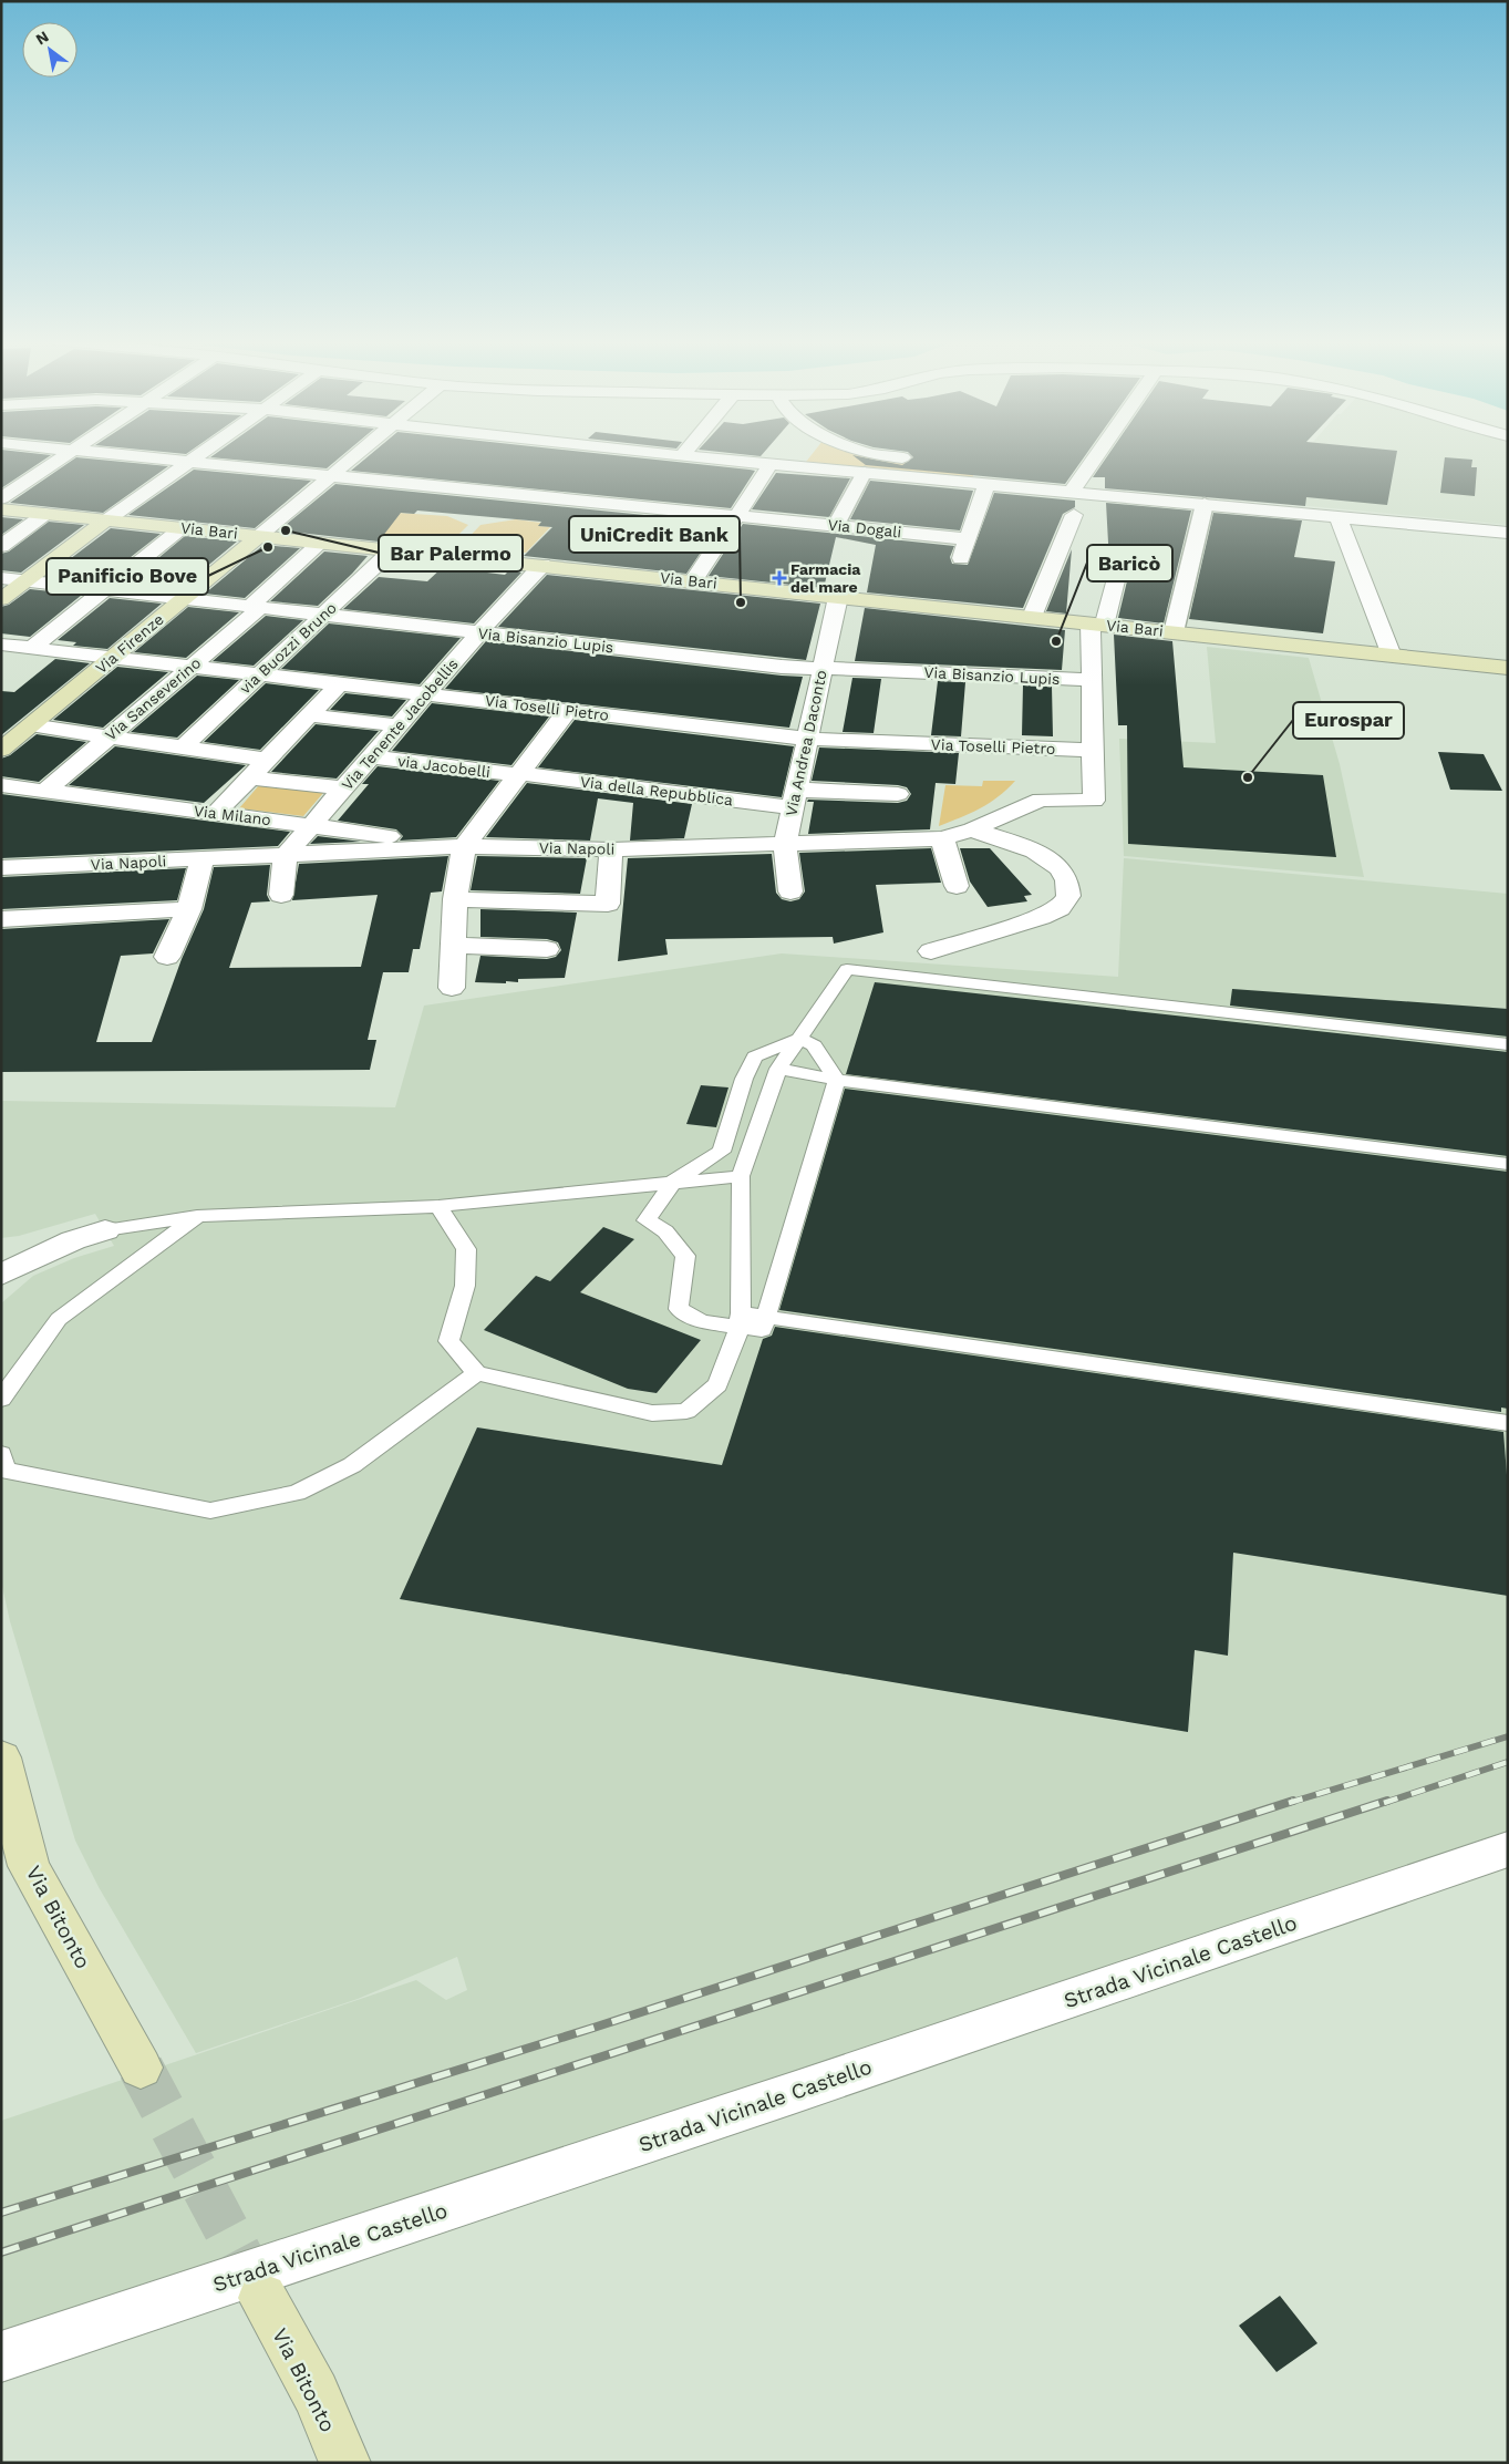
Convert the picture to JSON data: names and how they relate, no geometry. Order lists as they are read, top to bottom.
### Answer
{
  "streets": {
    "main road": ["Via Bari", "Via Firenze", "Via Bitonto"],
    "street": [
      "Via Dogali",
      "Via Bisanzio Lupis",
      "via Buozzi Bruno",
      "Via Sanseverino",
      "Via Toselli Pietro",
      "Via Tenente Jacobellis",
      "Via Andrea Daconto",
      "via Jacobelli",
      "Via della Repubblica",
      "Via Milano",
      "Via Napoli",
      "Strada Vicinale Castello"
    ]
  },
  "crossings": [
    ["Via Bari", "Via Firenze"],
    ["Via Bari", "via Buozzi Bruno"],
    ["Via Bari", "Via Sanseverino"],
    ["Via Bari", "Via Tenente Jacobellis"],
    ["Via Bari", "Via Andrea Daconto"],
    ["Via Bari", "Via Napoli"],
    ["Via Bisanzio Lupis", "Via Firenze"],
    ["Via Bisanzio Lupis", "via Buozzi Bruno"],
    ["Via Bisanzio Lupis", "Via Sanseverino"],
    ["Via Bisanzio Lupis", "Via Tenente Jacobellis"],
    ["Via Bisanzio Lupis", "Via Andrea Daconto"],
    ["Via Bisanzio Lupis", "Via Napoli"],
    ["Via Firenze", "Via Toselli Pietro"],
    ["via Buozzi Bruno", "Via Toselli Pietro"],
    ["Via Sanseverino", "Via Toselli Pietro"],
    ["Via Sanseverino", "Via Milano"],
    ["Via Toselli Pietro", "Via Tenente Jacobellis"],
    ["Via Toselli Pietro", "Via Andrea Daconto"],
    ["Via Toselli Pietro", "Via Napoli"],
    ["Via Tenente Jacobellis", "via Jacobelli"],
    ["Via Tenente Jacobellis", "Via Milano"],
    ["Via Tenente Jacobellis", "Via Napoli"],
    ["Via Andrea Daconto", "Via della Repubblica"],
    ["Via Andrea Daconto", "Via Napoli"],
    ["via Jacobelli", "Via della Repubblica"],
    ["Via Milano", "Via Napoli"]
  ],
  "places": {
    "other": [
      "Bar Palermo",
      "Panificio Bove",
      "UniCredit Bank",
      "Baricò",
      "Eurospar"
    ],
    "health": ["Farmacia del mare"]
  },
  "north": "top left"
}
